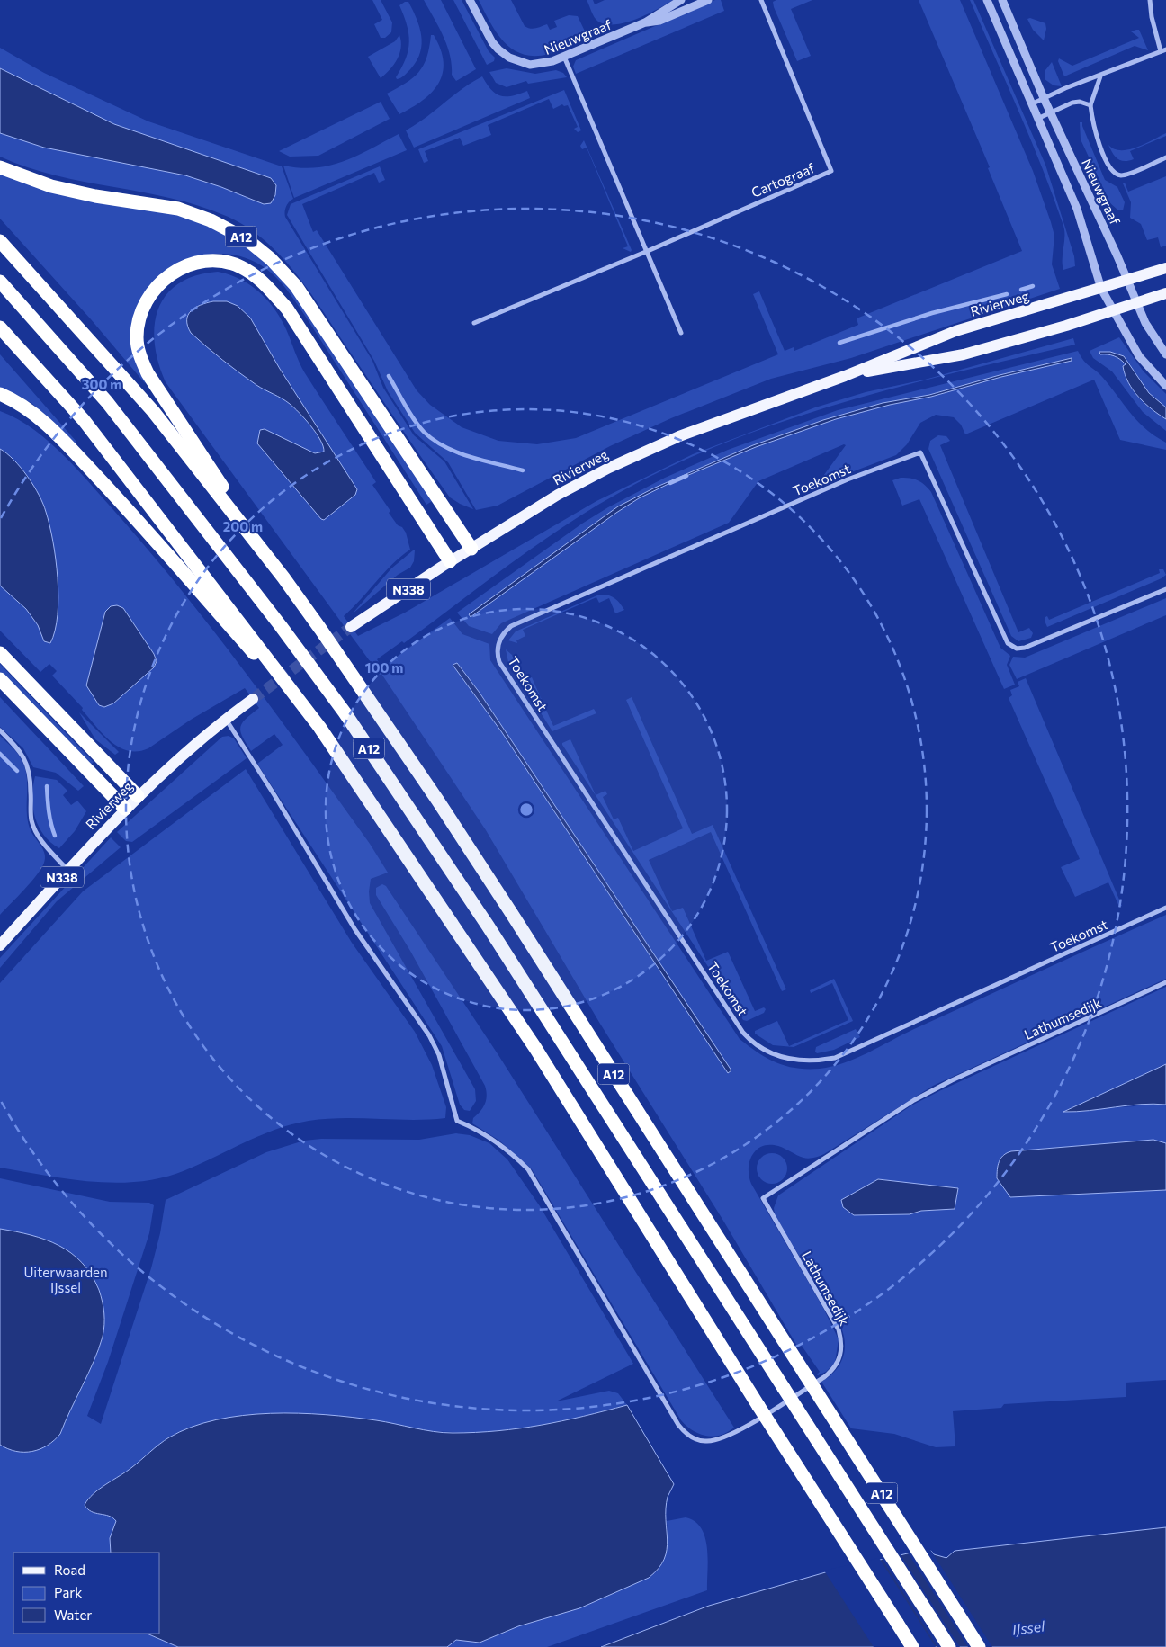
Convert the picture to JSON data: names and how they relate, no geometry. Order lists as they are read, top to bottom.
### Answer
{
  "streets": {
    "highway": ["A12"],
    "main road": ["Rivierweg", "N338"],
    "street": [
      "Nieuwgraaf",
      "Cartograaf",
      "Toekomst",
      "Lathumsedijk"
    ]
  },
  "crossings": [
    ["Nieuwgraaf", "Rivierweg"],
    ["A12", "Rivierweg"],
    ["Rivierweg", "Lathumsedijk"]
  ],
  "water": ["IJssel"],
  "parks": ["Uiterwaarden IJssel"],
  "legend": ["Road", "Park", "Water"],
  "rings": ["300 m", "200 m", "100 m"]
}
